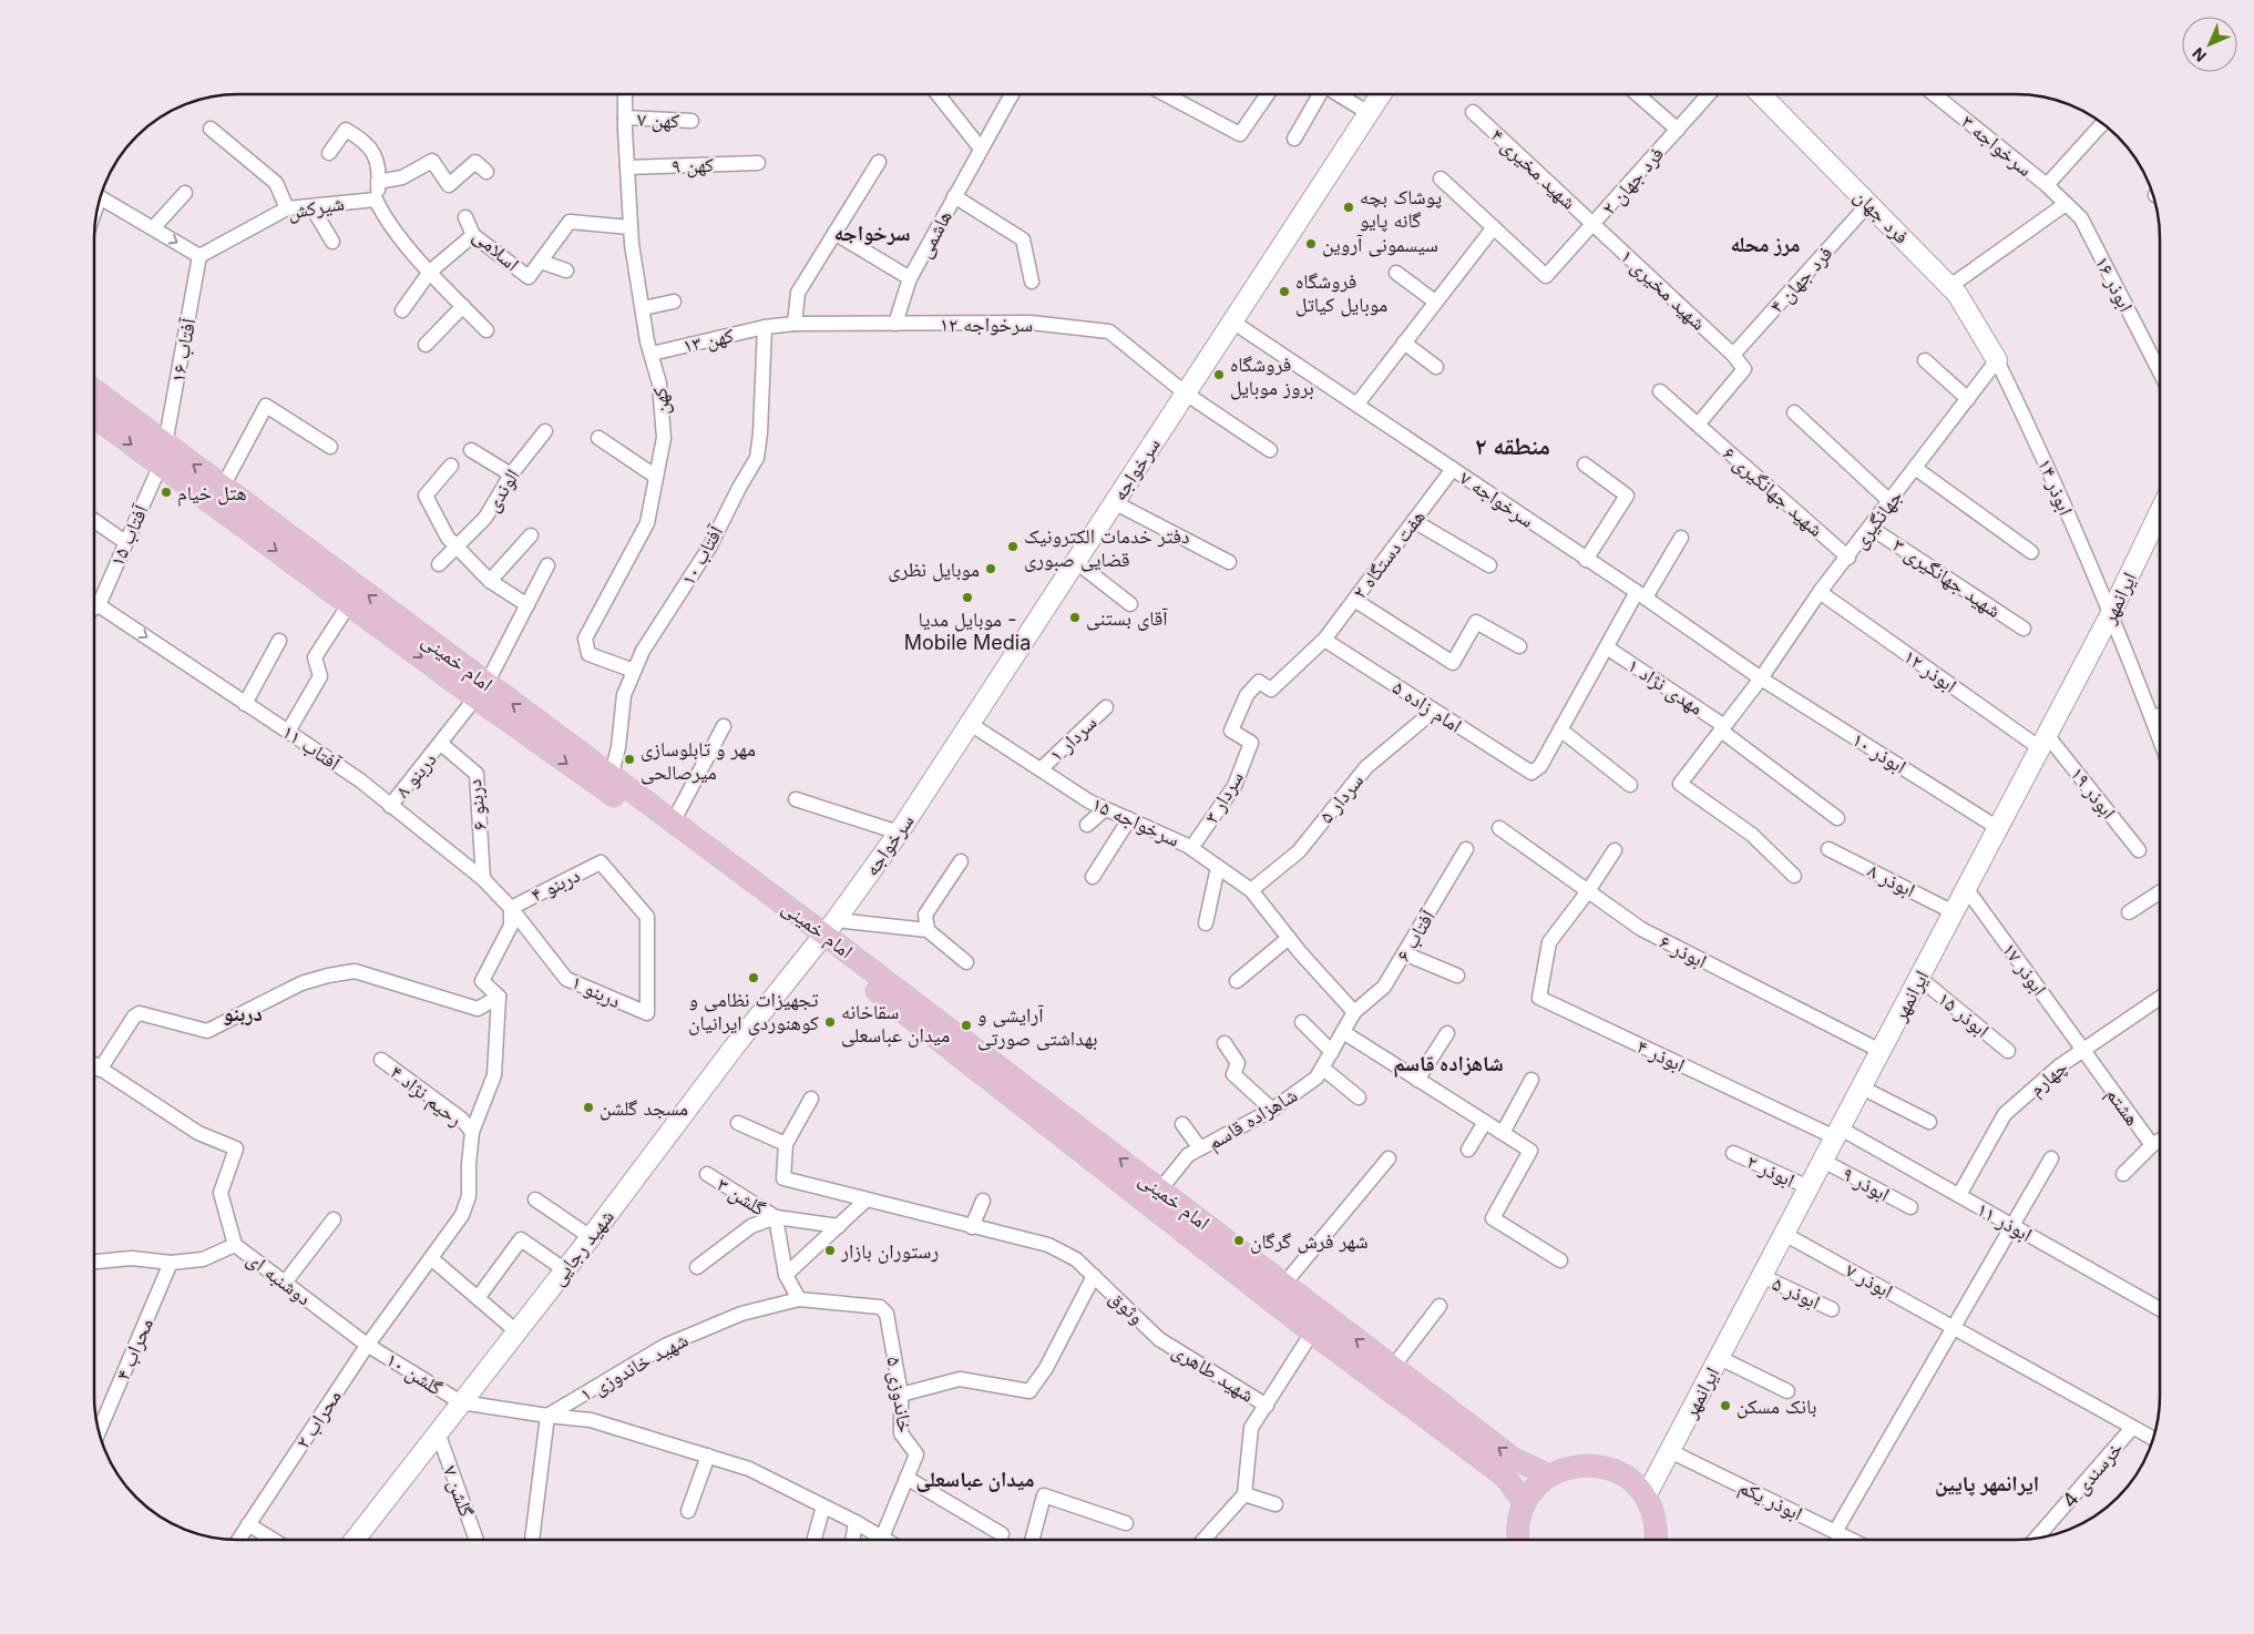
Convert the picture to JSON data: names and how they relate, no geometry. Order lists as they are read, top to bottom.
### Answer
{
  "streets": {
    "main road": [
      "فرد جهان",
      "سرخواجه",
      "ایرانمهر",
      "امام خمینی",
      "شهید رجایی"
    ],
    "street": [
      "۷ کهن",
      "سرخواجه ۳",
      "۹ کهن",
      "۴ شهید مخیری",
      "۲ فرد جهان",
      "شیرکش",
      "هاشمی",
      "اسلامی",
      "۴ فرد جهان",
      "۱۶ ابوذر",
      "شهید مخیری ۱",
      "۱۲ سرخواجه",
      "۱۳ کهن",
      "آفتاب ۱۶",
      "کهن",
      "۱۴ ابوذر",
      "الوندی",
      "۶ شهید جهانگیری",
      "سرخواجه ۷",
      "جهانگیری",
      "آفتاب ۱۵",
      "هفت دستگاه ۲",
      "۱۰ آفتاب",
      "۳ شهید جهانگیری",
      "ابوذر ۱۲",
      "۱ مهدی نژاد",
      "۵ امام زاده",
      "۱ سردار",
      "آفتاب ۱۱",
      "ابوذر ۱۰",
      "۸ دربنو",
      "ابوذر ۱۹",
      "۳ سردار",
      "۵ سردار",
      "۶ دربنو",
      "سرخواجه ۱۵",
      "۸ ابوذر",
      "۴ دربنو",
      "آفتاب ۶",
      "ابوذر ۶",
      "۱۷ ابوذر",
      "دربنو ۱",
      "۱۵ ابوذر",
      "ابوذر ۴",
      "چهارم",
      "رحیم نژاد ۴",
      "هشتم",
      "شاهزاده قاسم",
      "۲ ابوذر",
      "۹ ابوذر",
      "۳ گلشن",
      "ابوذر ۱۱",
      "دوشنبه ای",
      "۷ ابوذر",
      "۵ ابوذر",
      "وثوق",
      "۴ محراب",
      "۱ شهید خاندوزی",
      "شهید طاهری",
      "۱۰ گلشن",
      "خاندوزی ۵",
      "۲ محراب",
      "خرسندی 4",
      "۷ گلشن",
      "ابوذر یکم"
    ]
  },
  "crossings": [
    ["۷ کهن", "کهن"],
    ["سرخواجه ۳", "۱۶ ابوذر"],
    ["۹ کهن", "کهن"],
    ["۴ شهید مخیری", "۲ فرد جهان"],
    ["۴ شهید مخیری", "شهید مخیری ۱"],
    ["۲ فرد جهان", "شهید مخیری ۱"],
    ["شیرکش", "آفتاب ۱۶"],
    ["فرد جهان", "۴ فرد جهان"],
    ["فرد جهان", "۱۴ ابوذر"],
    ["فرد جهان", "جهانگیری"],
    ["هاشمی", "۱۲ سرخواجه"],
    ["اسلامی", "کهن"],
    ["۴ فرد جهان", "شهید مخیری ۱"],
    ["۱۲ سرخواجه", "۱۳ کهن"],
    ["۱۲ سرخواجه", "سرخواجه"],
    ["۱۲ سرخواجه", "۱۰ آفتاب"],
    ["۱۳ کهن", "کهن"],
    ["۱۳ کهن", "۱۰ آفتاب"],
    ["آفتاب ۱۶", "امام خمینی"],
    ["کهن", "۱۰ آفتاب"],
    ["سرخواجه", "سرخواجه ۷"],
    ["سرخواجه", "امام خمینی"],
    ["سرخواجه", "سرخواجه ۱۵"],
    ["سرخواجه", "شهید رجایی"],
    ["۱۴ ابوذر", "جهانگیری"],
    ["۱۴ ابوذر", "ایرانمهر"],
    ["۶ شهید جهانگیری", "جهانگیری"],
    ["سرخواجه ۷", "جهانگیری"],
    ["سرخواجه ۷", "هفت دستگاه ۲"],
    ["سرخواجه ۷", "ابوذر ۱۰"],
    ["جهانگیری", "۳ شهید جهانگیری"],
    ["جهانگیری", "ابوذر ۱۲"],
    ["جهانگیری", "۱ مهدی نژاد"],
    ["جهانگیری", "ابوذر ۱۰"],
    ["آفتاب ۱۵", "امام خمینی"],
    ["آفتاب ۱۵", "آفتاب ۱۱"],
    ["هفت دستگاه ۲", "۵ امام زاده"],
    ["هفت دستگاه ۲", "۳ سردار"],
    ["۱۰ آفتاب", "امام خمینی"],
    ["ایرانمهر", "ابوذر ۱۲"],
    ["ایرانمهر", "ابوذر ۱۰"],
    ["ایرانمهر", "ابوذر ۱۹"],
    ["ایرانمهر", "۸ ابوذر"],
    ["ایرانمهر", "ابوذر ۶"],
    ["ایرانمهر", "۱۷ ابوذر"],
    ["ایرانمهر", "۱۵ ابوذر"],
    ["ایرانمهر", "ابوذر ۴"],
    ["ایرانمهر", "۲ ابوذر"],
    ["ایرانمهر", "۹ ابوذر"],
    ["ایرانمهر", "ابوذر ۱۱"],
    ["ایرانمهر", "۷ ابوذر"],
    ["ایرانمهر", "۵ ابوذر"],
    ["ایرانمهر", "ابوذر یکم"],
    ["امام خمینی", "۸ دربنو"],
    ["امام خمینی", "شاهزاده قاسم"],
    ["امام خمینی", "شهید رجایی"],
    ["ابوذر ۱۲", "ابوذر ۱۹"],
    ["۵ امام زاده", "۳ سردار"],
    ["۵ امام زاده", "۵ سردار"],
    ["۱ سردار", "سرخواجه ۱۵"],
    ["آفتاب ۱۱", "۸ دربنو"],
    ["آفتاب ۱۱", "۶ دربنو"],
    ["آفتاب ۱۱", "۴ دربنو"],
    ["آفتاب ۱۱", "دربنو ۱"],
    ["۸ دربنو", "۶ دربنو"],
    ["۳ سردار", "سرخواجه ۱۵"],
    ["۵ سردار", "سرخواجه ۱۵"],
    ["سرخواجه ۱۵", "آفتاب ۶"],
    ["سرخواجه ۱۵", "شاهزاده قاسم"],
    ["۴ دربنو", "دربنو ۱"],
    ["آفتاب ۶", "شاهزاده قاسم"],
    ["ابوذر ۶", "ابوذر ۴"],
    ["۱۷ ابوذر", "چهارم"],
    ["۱۷ ابوذر", "هشتم"],
    ["ابوذر ۴", "ابوذر ۱۱"],
    ["چهارم", "هشتم"],
    ["چهارم", "ابوذر ۱۱"],
    ["رحیم نژاد ۴", "۲ محراب"],
    ["شهید رجایی", "۱۰ گلشن"],
    ["شهید رجایی", "۷ گلشن"],
    ["دوشنبه ای", "۴ محراب"],
    ["دوشنبه ای", "۱۰ گلشن"],
    ["دوشنبه ای", "۲ محراب"],
    ["۷ ابوذر", "خرسندی 4"],
    ["وثوق", "شهید طاهری"],
    ["۱ شهید خاندوزی", "خاندوزی ۵"],
    ["۱۰ گلشن", "۲ محراب"]
  ],
  "districts": [
    "سرخواجه",
    "مرز محله",
    "منطقه ۲",
    "دربنو",
    "شاهزاده قاسم",
    "میدان عباسعلی",
    "ایرانمهر پایین"
  ],
  "places": [
    "پوشاک بچه گانه پایو",
    "سیسمونی آروین",
    "فروشگاه موبایل کیاتل",
    "فروشگاه بروز موبایل",
    "هتل خیام",
    "دفتر خدمات الکترونیک قضایی صبوری",
    "موبایل نظری",
    "موبایل مدیا - Mobile Media",
    "آقای بستنی",
    "مهر و تابلوسازی میرصالحی",
    "تجهیزات نظامی و کوهنوردی ایرانیان",
    "سقاخانه میدان عباسعلی",
    "آرایشی و بهداشتی صورتی",
    "مسجد گلشن",
    "شهر فرش گرگان",
    "رستوران بازار",
    "بانک مسکن"
  ],
  "north": "bottom left"
}
